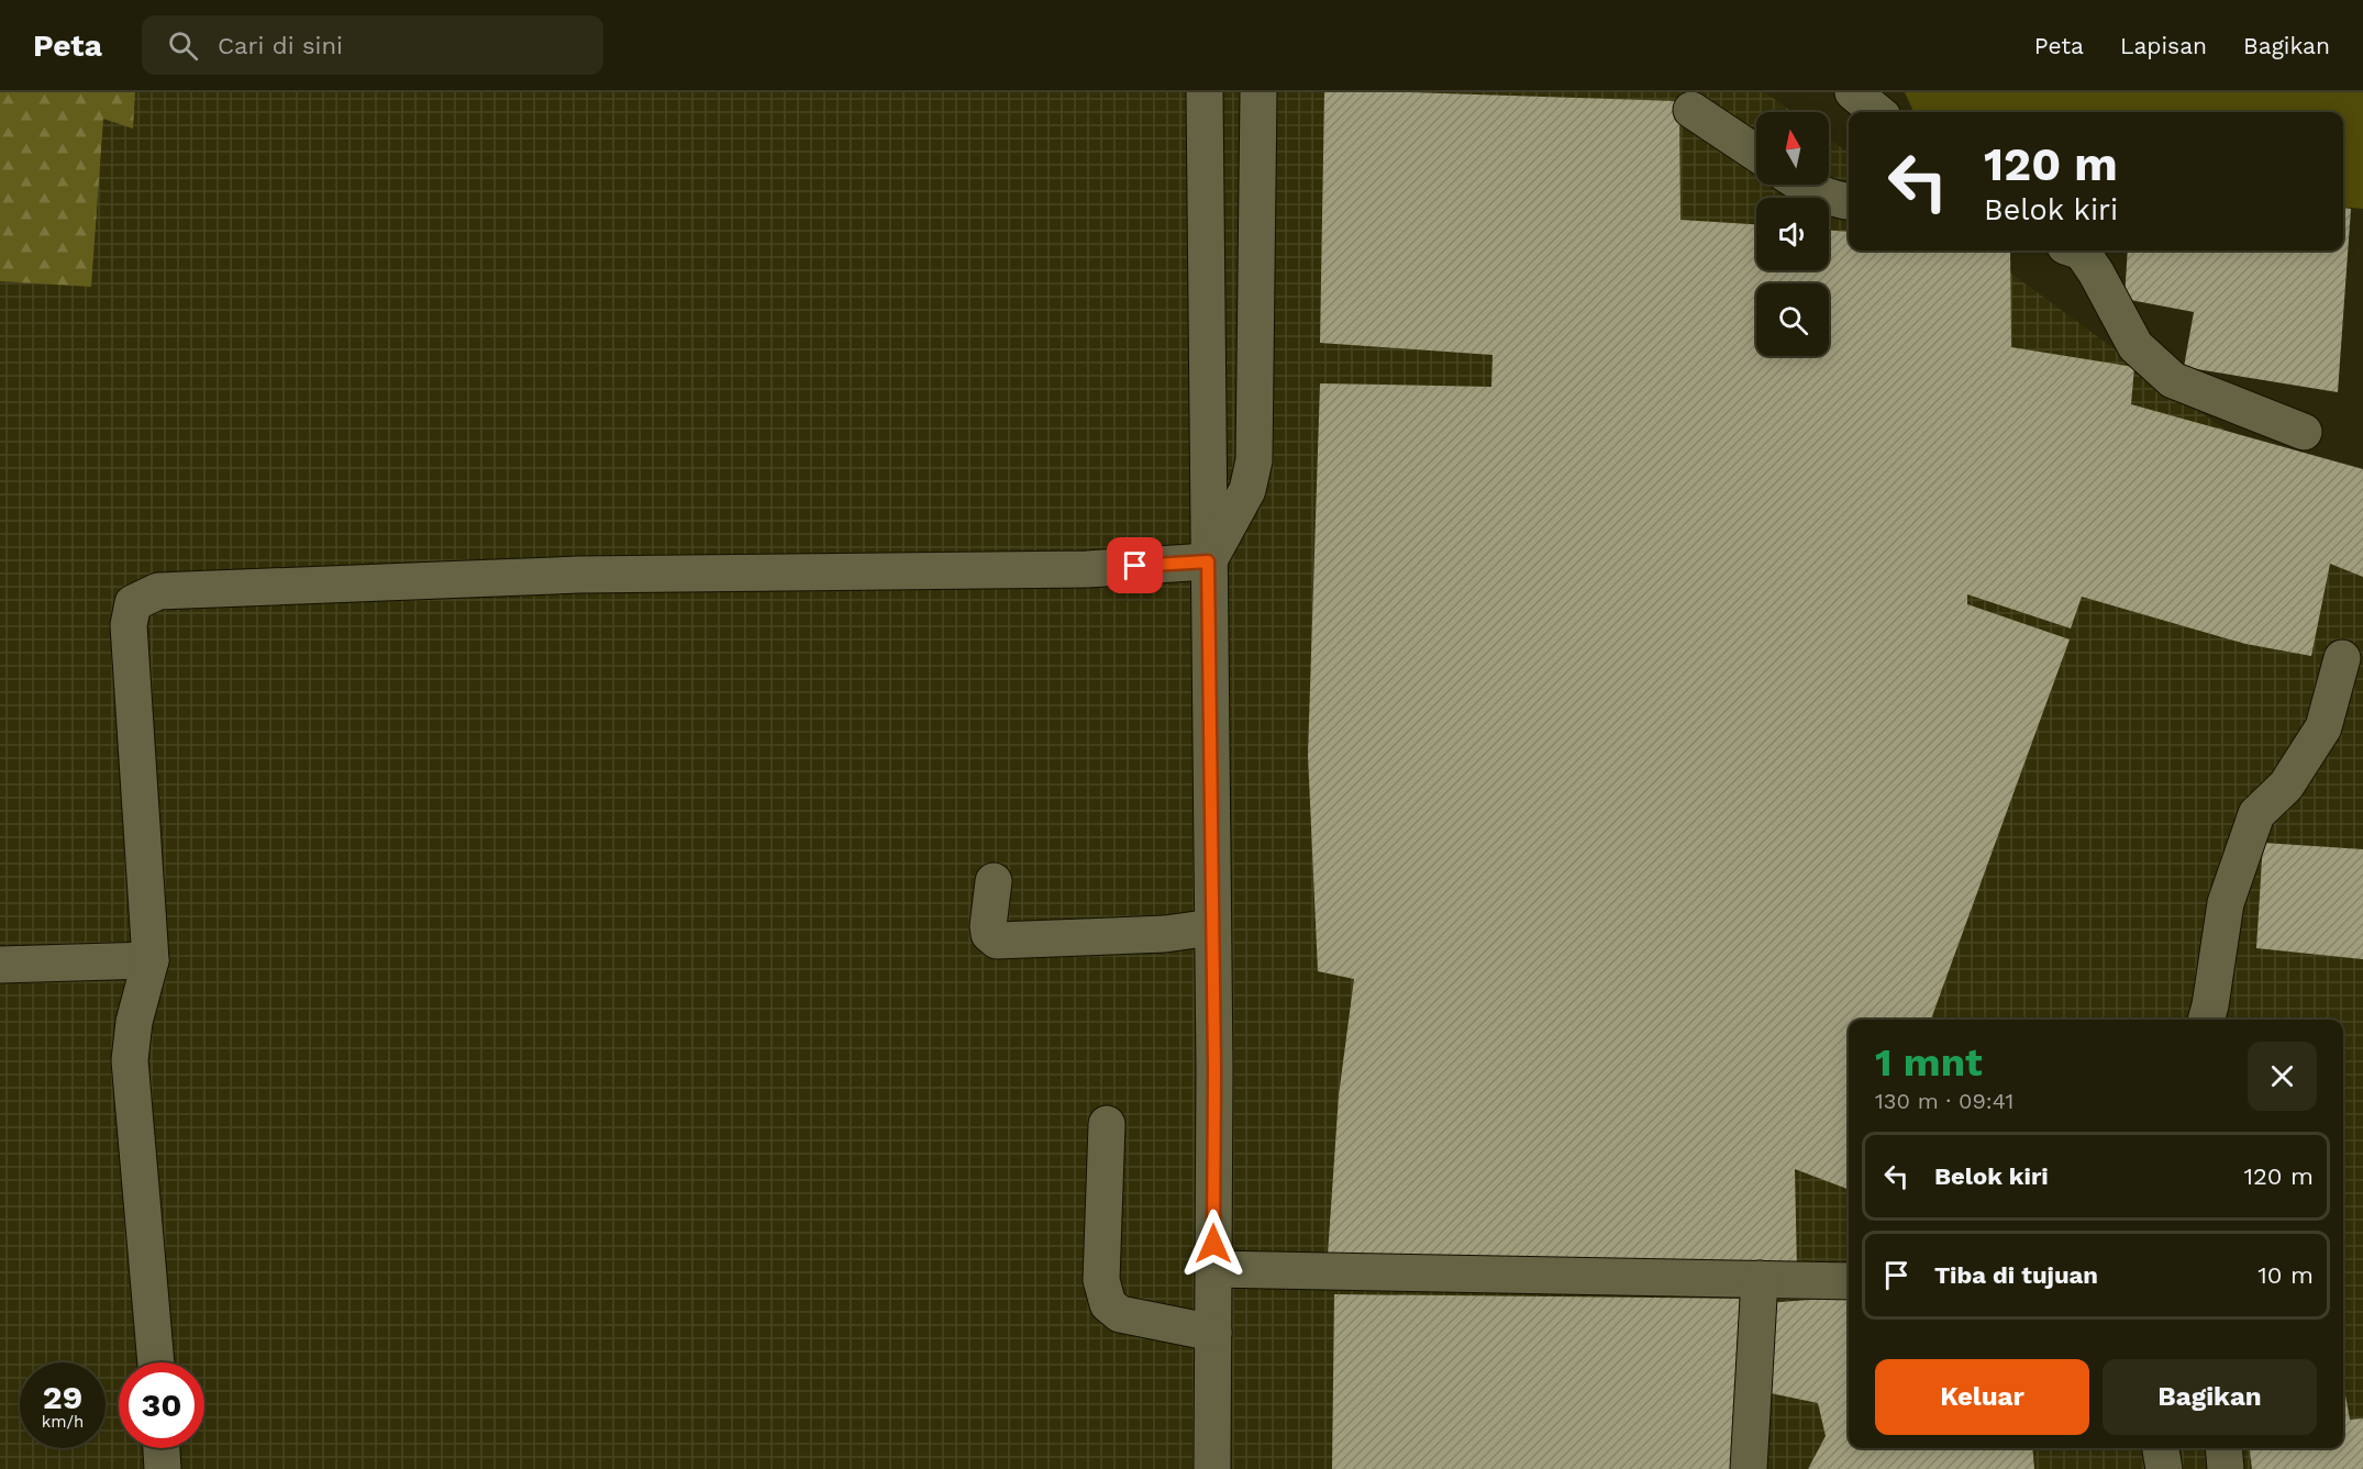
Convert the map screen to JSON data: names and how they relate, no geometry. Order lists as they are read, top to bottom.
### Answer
{
  "north": "top",
  "page": {
    "header": "Peta",
    "search": "Cari di sini",
    "nav": ["Peta", "Lapisan", "Bagikan"],
    "turn": ["120 m", "Belok kiri"],
    "heading": ["1 mnt", "130 m · 09:41"],
    "list": [
      {
        "name": "Belok kiri",
        "value": "120 m"
      },
      {
        "name": "Tiba di tujuan",
        "value": "10 m"
      }
    ],
    "buttons": ["Keluar", "Bagikan"],
    "speed": "29 km/h",
    "limit": "30"
  }
}
